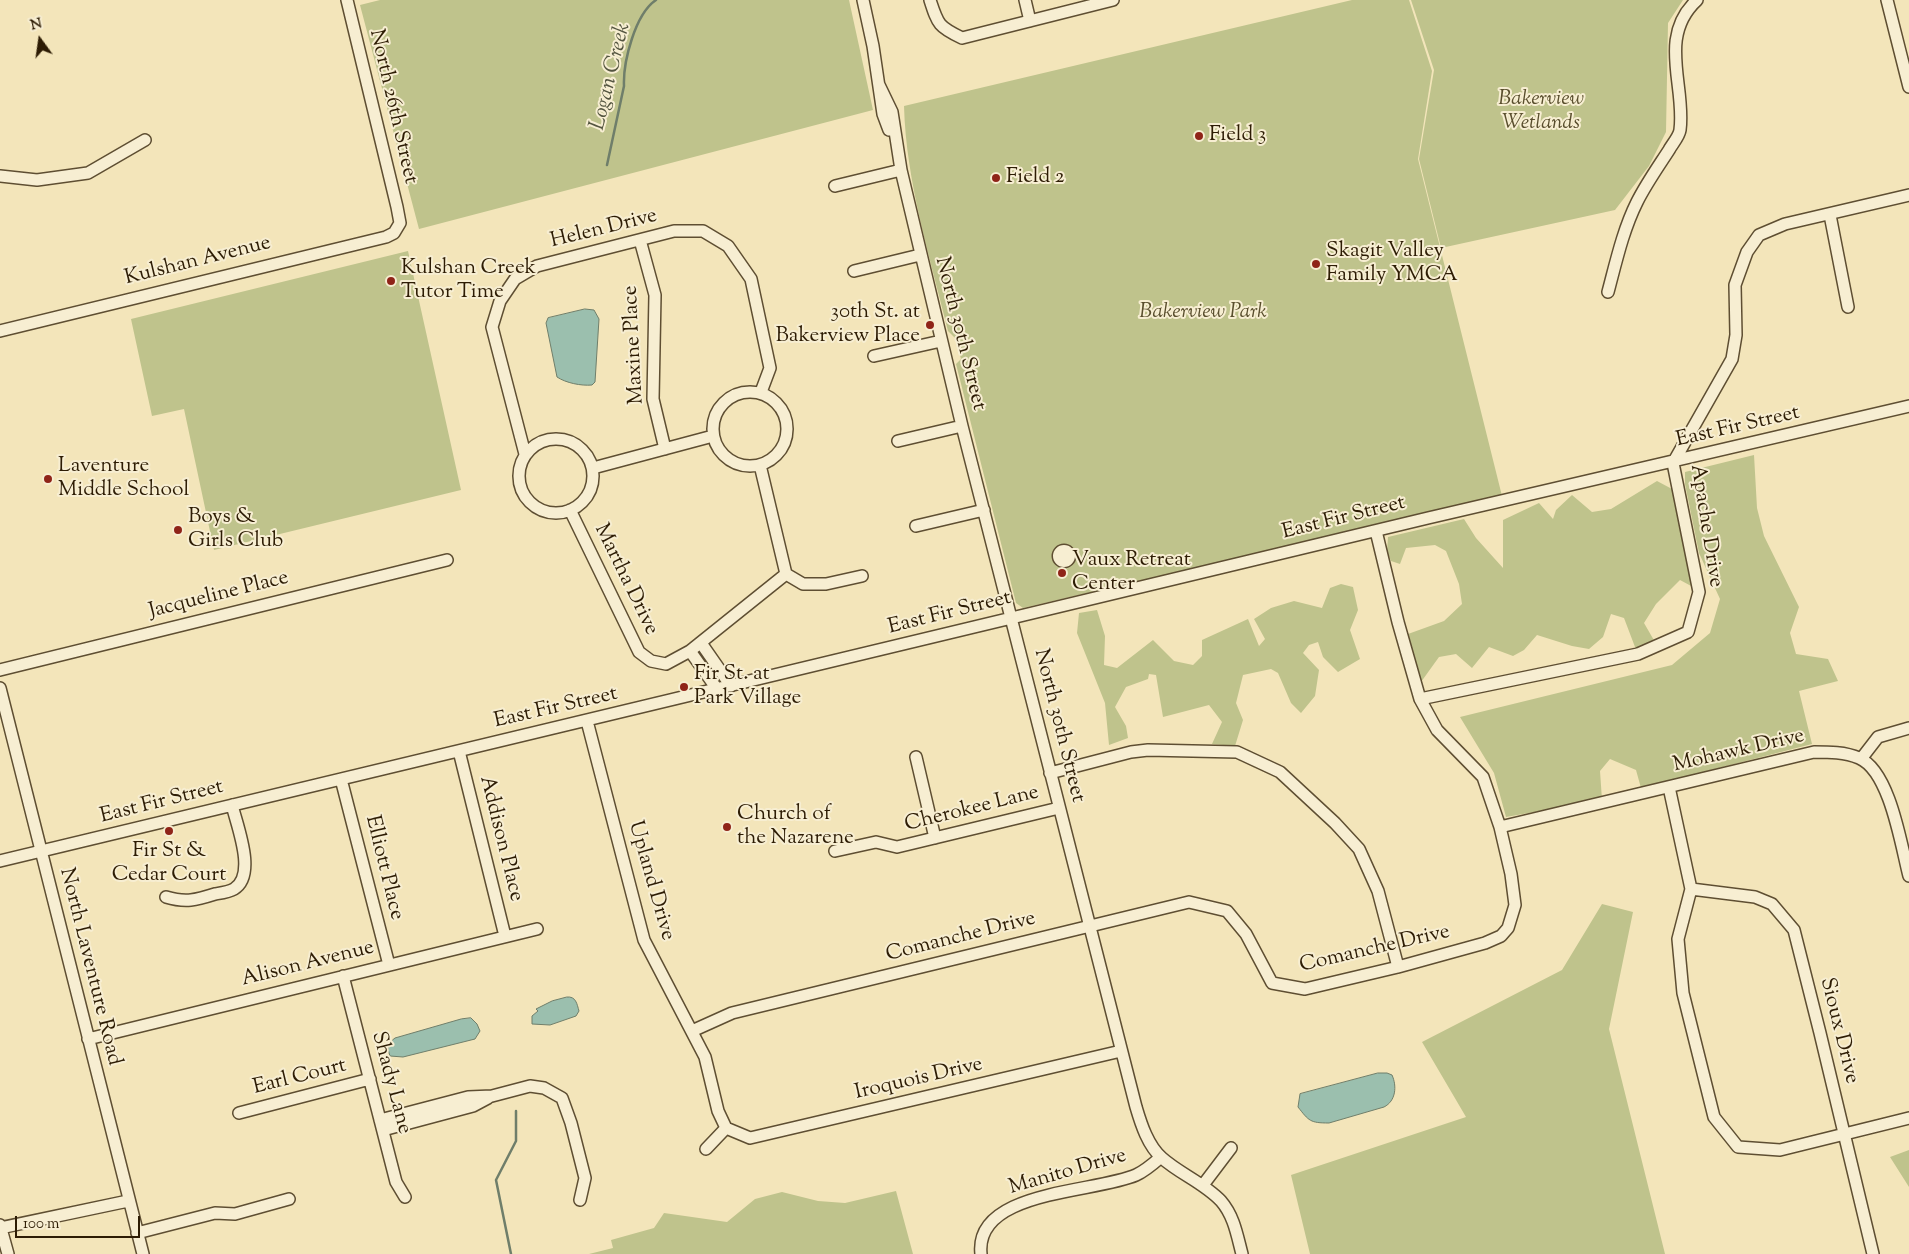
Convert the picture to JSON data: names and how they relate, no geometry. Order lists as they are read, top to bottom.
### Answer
{
  "streets": {
    "street": [
      "North 26th Street",
      "Helen Drive",
      "Kulshan Avenue",
      "North 30th Street",
      "Maxine Place",
      "East Fir Street",
      "Apache Drive",
      "Martha Drive",
      "Jacqueline Place",
      "Mohawk Drive",
      "Cherokee Lane",
      "Addison Place",
      "Elliott Place",
      "Upland Drive",
      "Comanche Drive",
      "Alison Avenue",
      "North Laventure Road",
      "Sioux Drive",
      "Earl Court",
      "Iroquois Drive",
      "Shady Lane",
      "Manito Drive"
    ]
  },
  "crossings": [
    ["North 26th Street", "Kulshan Avenue"],
    ["Helen Drive", "Maxine Place"],
    ["Helen Drive", "Martha Drive"],
    ["North 30th Street", "East Fir Street"],
    ["North 30th Street", "Cherokee Lane"],
    ["North 30th Street", "Comanche Drive"],
    ["North 30th Street", "Iroquois Drive"],
    ["North 30th Street", "Manito Drive"],
    ["East Fir Street", "Apache Drive"],
    ["East Fir Street", "Addison Place"],
    ["East Fir Street", "Elliott Place"],
    ["East Fir Street", "Upland Drive"],
    ["East Fir Street", "Comanche Drive"],
    ["East Fir Street", "North Laventure Road"],
    ["Apache Drive", "Comanche Drive"],
    ["Mohawk Drive", "Comanche Drive"],
    ["Cherokee Lane", "Comanche Drive"],
    ["Addison Place", "Alison Avenue"],
    ["Elliott Place", "Alison Avenue"],
    ["Upland Drive", "Comanche Drive"],
    ["Upland Drive", "Iroquois Drive"],
    ["Alison Avenue", "North Laventure Road"],
    ["Alison Avenue", "Shady Lane"],
    ["Earl Court", "Shady Lane"]
  ],
  "water": ["Logan Creek"],
  "parks": ["Bakerview Wetlands", "Bakerview Park"],
  "places": [
    "Field 3",
    "Field 2",
    "Skagit Valley Family YMCA",
    "Kulshan Creek Tutor Time",
    "30th St. at Bakerview Place",
    "Laventure Middle School",
    "Boys & Girls Club",
    "Vaux Retreat Center",
    "Fir St. at Park Village",
    "Church of the Nazarene",
    "Fir St & Cedar Court"
  ],
  "scale_bar": "100 m",
  "north": "top"
}
